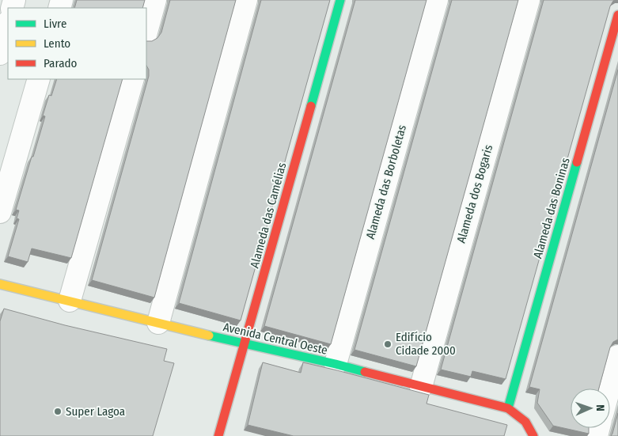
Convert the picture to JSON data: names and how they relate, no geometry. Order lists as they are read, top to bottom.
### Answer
{
  "streets": {
    "street": [
      "Alameda das Borboletas",
      "Alameda dos Bogaris",
      "Alameda das Boninas",
      "Alameda das Camélias",
      "Avenida Central Oeste"
    ]
  },
  "crossings": [
    ["Alameda das Borboletas", "Avenida Central Oeste"],
    ["Alameda dos Bogaris", "Avenida Central Oeste"],
    ["Alameda das Boninas", "Avenida Central Oeste"],
    ["Alameda das Camélias", "Avenida Central Oeste"]
  ],
  "places": ["Edifício Cidade 2000", "Super Lagoa"],
  "legend": ["Livre", "Lento", "Parado"],
  "north": "right"
}
